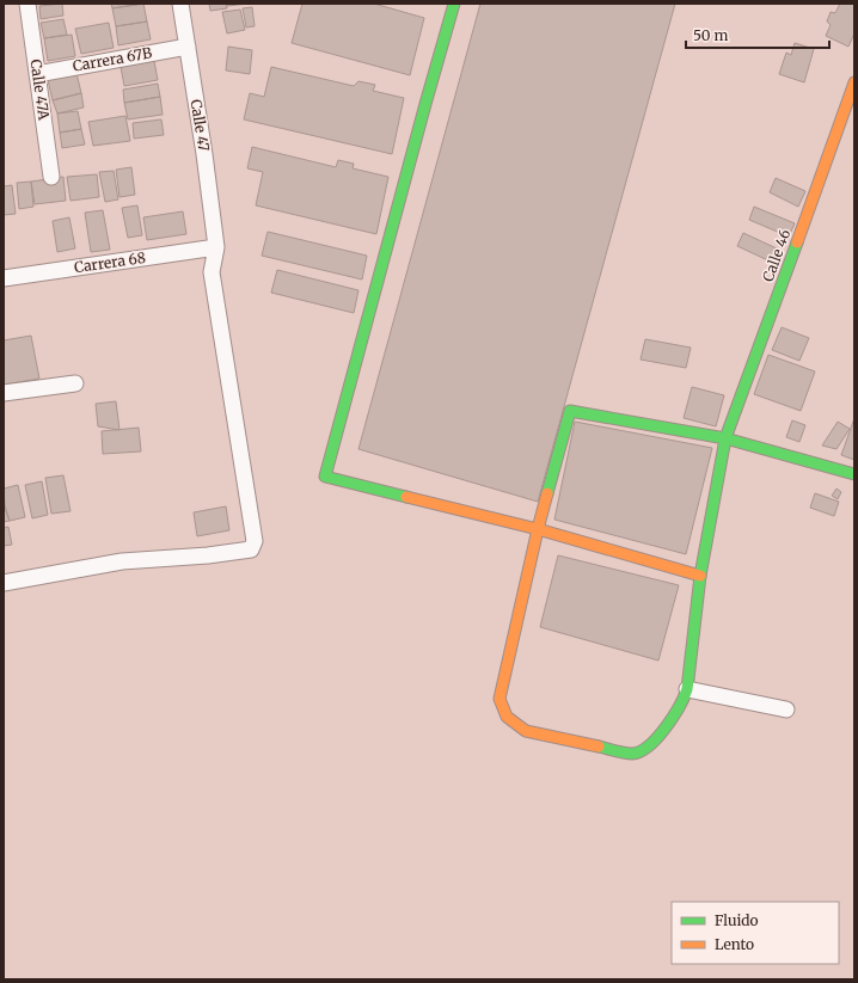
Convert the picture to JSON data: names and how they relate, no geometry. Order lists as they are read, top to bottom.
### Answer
{
  "streets": {
    "street": [
      "Carrera 67B",
      "Calle 47A",
      "Calle 47",
      "Calle 46",
      "Carrera 68"
    ]
  },
  "crossings": [
    ["Carrera 67B", "Calle 47A"],
    ["Carrera 67B", "Calle 47"],
    ["Calle 47", "Carrera 68"]
  ],
  "legend": ["Fluido", "Lento"],
  "scale_bar": "50 m"
}
